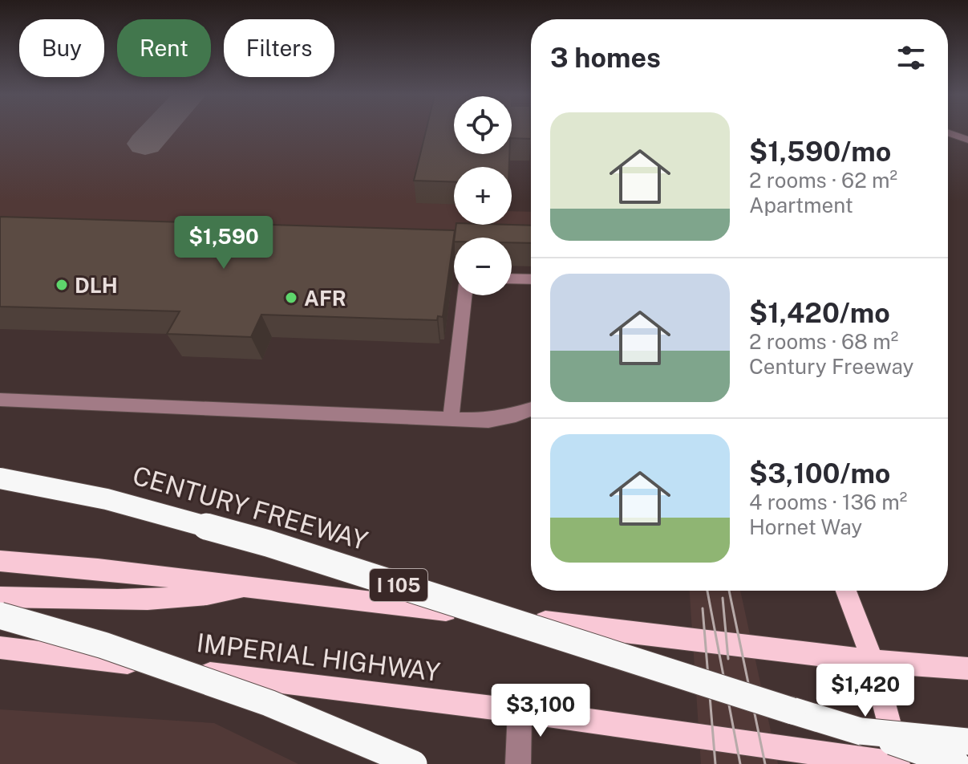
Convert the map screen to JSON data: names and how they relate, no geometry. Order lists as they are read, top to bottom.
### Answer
{
  "streets": {
    "highway": ["CENTURY FREEWAY", "I 105"],
    "main road": ["IMPERIAL HIGHWAY"]
  },
  "places": ["DLH", "AFR"],
  "page": {
    "chip": ["Buy", "Rent", "Filters"],
    "heading": "3 homes",
    "map_buttons": ["+", "−"],
    "list": [
      {
        "name": "$1,590/mo",
        "note": "2 rooms · 62 m² · Apartment"
      },
      {
        "name": "$1,420/mo",
        "note": "2 rooms · 68 m² · Century Freeway"
      },
      {
        "name": "$3,100/mo",
        "note": "4 rooms · 136 m² · Hornet Way"
      }
    ],
    "price": ["$1,590", "$1,420", "$3,100"]
  }
}
